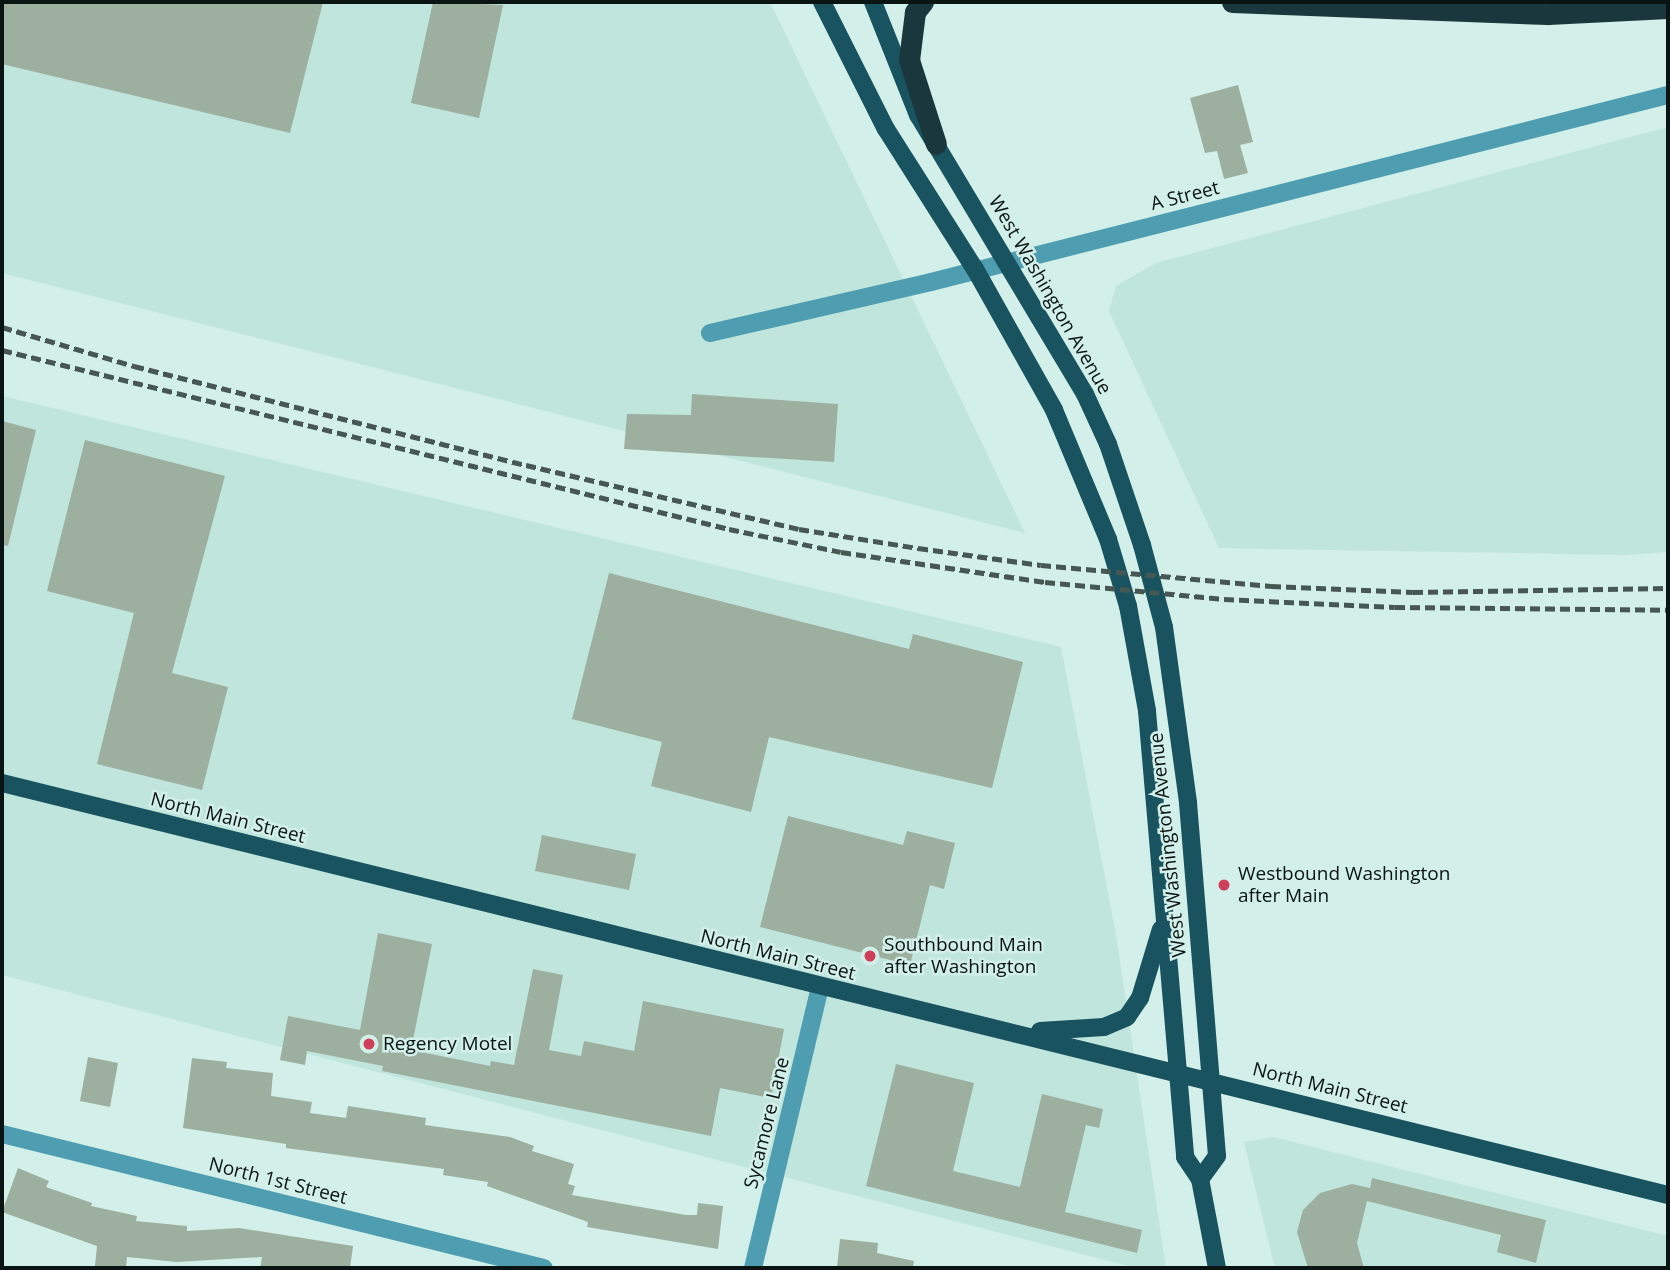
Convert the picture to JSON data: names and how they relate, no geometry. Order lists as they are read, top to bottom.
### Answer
{
  "streets": {
    "main road": ["West Washington Avenue", "North Main Street"],
    "street": ["A Street", "Sycamore Lane", "North 1st Street"]
  },
  "crossings": [
    ["A Street", "West Washington Avenue"],
    ["West Washington Avenue", "North Main Street"],
    ["North Main Street", "Sycamore Lane"]
  ],
  "places": ["Westbound Washington after Main", "Southbound Main after Washington", "Regency Motel"]
}
